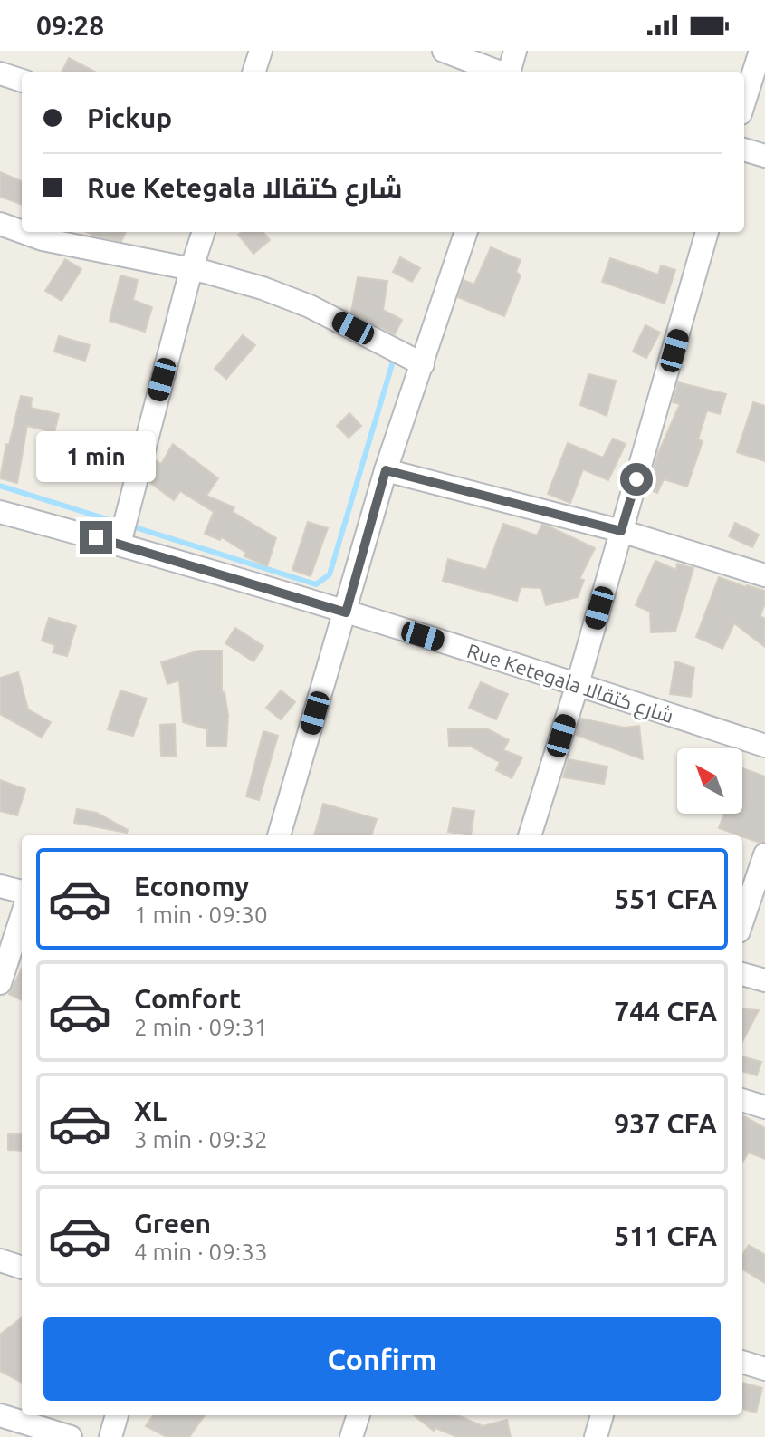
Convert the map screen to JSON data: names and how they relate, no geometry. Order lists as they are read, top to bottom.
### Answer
{
  "streets": {
    "street": ["Rue Ketegala شارع كتقالا"]
  },
  "north": "top left",
  "page": {
    "status": "09:28",
    "banner": ["Pickup", "Rue Ketegala شارع كتقالا"],
    "bubble": "1 min",
    "list": [
      {
        "name": "Economy",
        "note": "1 min · 09:30",
        "value": "551 CFA"
      },
      {
        "name": "Comfort",
        "note": "2 min · 09:31",
        "value": "744 CFA"
      },
      {
        "name": "XL",
        "note": "3 min · 09:32",
        "value": "937 CFA"
      },
      {
        "name": "Green",
        "note": "4 min · 09:33",
        "value": "511 CFA"
      }
    ],
    "buttons": "Confirm"
  }
}
